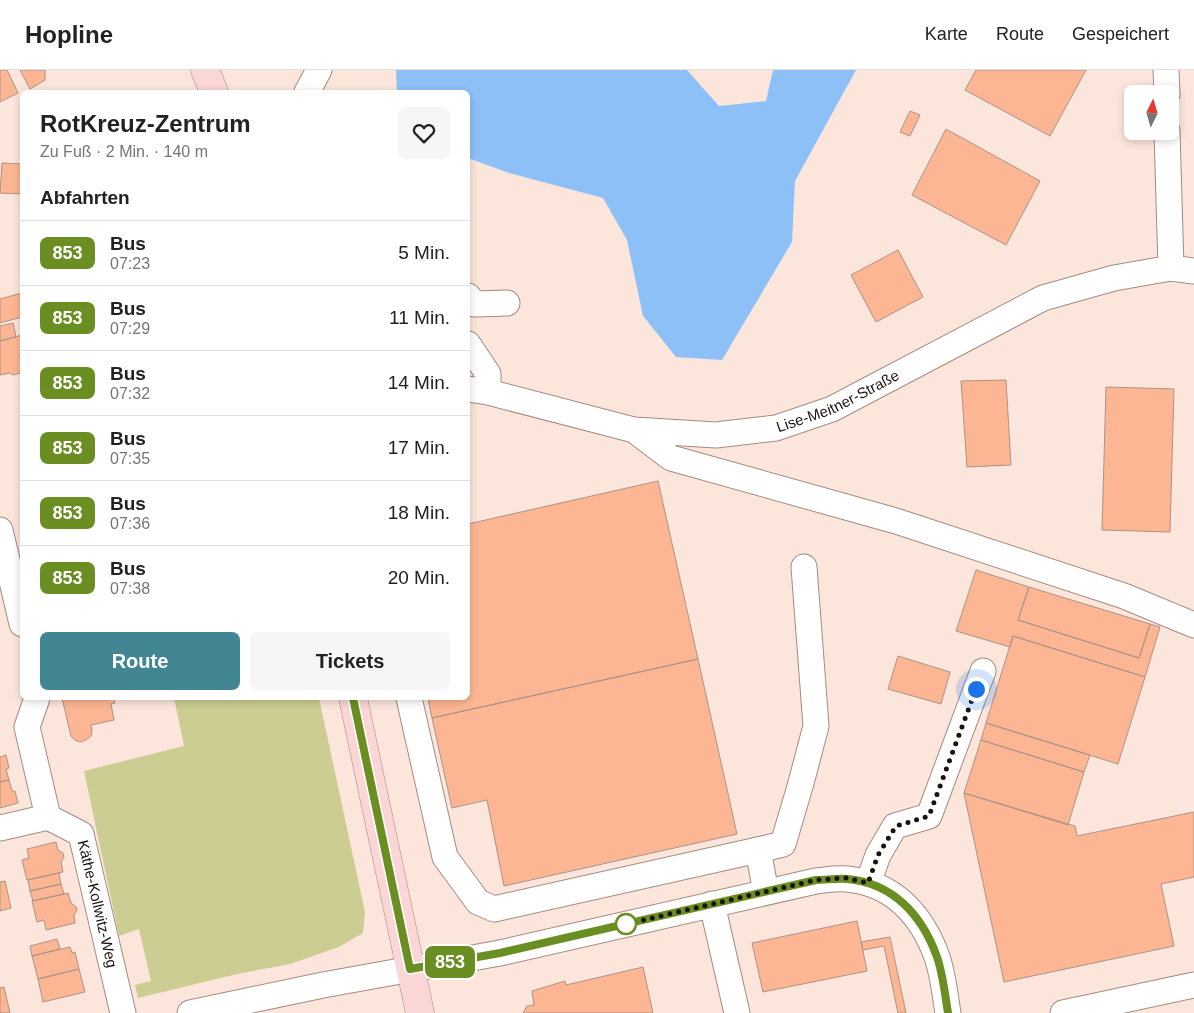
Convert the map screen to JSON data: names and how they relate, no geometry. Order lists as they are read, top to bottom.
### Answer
{
  "streets": {
    "street": ["Lise-Meitner-Straße", "Käthe-Kollwitz-Weg"]
  },
  "lines": ["bus line 853"],
  "north": "top",
  "page": {
    "header": "Hopline",
    "nav": ["Karte", "Route", "Gespeichert"],
    "on_map": "853",
    "heading": [
      ["RotKreuz-Zentrum", "Zu Fuß · 2 Min. · 140 m"],
      "Abfahrten"
    ],
    "list": [
      {
        "mark": "853",
        "name": "Bus",
        "note": "07:23",
        "value": "5 Min."
      },
      {
        "mark": "853",
        "name": "Bus",
        "note": "07:29",
        "value": "11 Min."
      },
      {
        "mark": "853",
        "name": "Bus",
        "note": "07:32",
        "value": "14 Min."
      },
      {
        "mark": "853",
        "name": "Bus",
        "note": "07:35",
        "value": "17 Min."
      },
      {
        "mark": "853",
        "name": "Bus",
        "note": "07:36",
        "value": "18 Min."
      },
      {
        "mark": "853",
        "name": "Bus",
        "note": "07:38",
        "value": "20 Min."
      }
    ],
    "buttons": ["Route", "Tickets"]
  }
}
